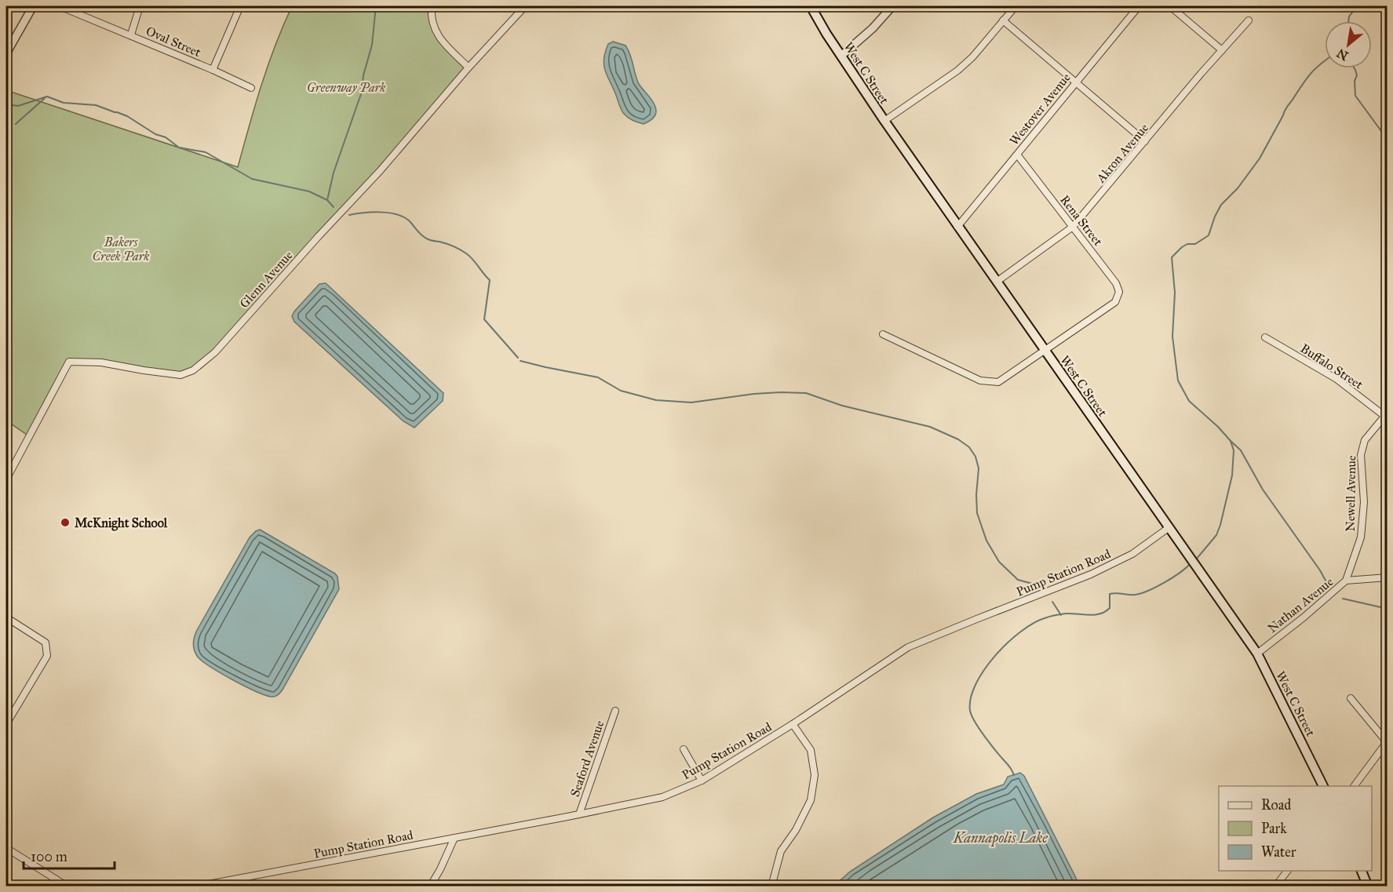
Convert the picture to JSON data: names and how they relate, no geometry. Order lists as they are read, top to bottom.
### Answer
{
  "streets": {
    "main road": ["West C Street"],
    "street": [
      "Oval Street",
      "Westover Avenue",
      "Akron Avenue",
      "Rena Street",
      "Glenn Avenue",
      "Buffalo Street",
      "Newell Avenue",
      "Pump Station Road",
      "Nathan Avenue",
      "Seaford Avenue"
    ]
  },
  "crossings": [
    ["West C Street", "Westover Avenue"],
    ["West C Street", "Akron Avenue"],
    ["West C Street", "Rena Street"],
    ["West C Street", "Pump Station Road"],
    ["West C Street", "Nathan Avenue"],
    ["Westover Avenue", "Rena Street"],
    ["Akron Avenue", "Rena Street"],
    ["Buffalo Street", "Newell Avenue"],
    ["Newell Avenue", "Nathan Avenue"],
    ["Pump Station Road", "Seaford Avenue"]
  ],
  "water": ["Kannapolis Lake"],
  "parks": ["Greenway Park", "Bakers Creek Park"],
  "places": ["McKnight School"],
  "legend": ["Road", "Park", "Water"],
  "scale_bar": "100 m",
  "north": "bottom left"
}
